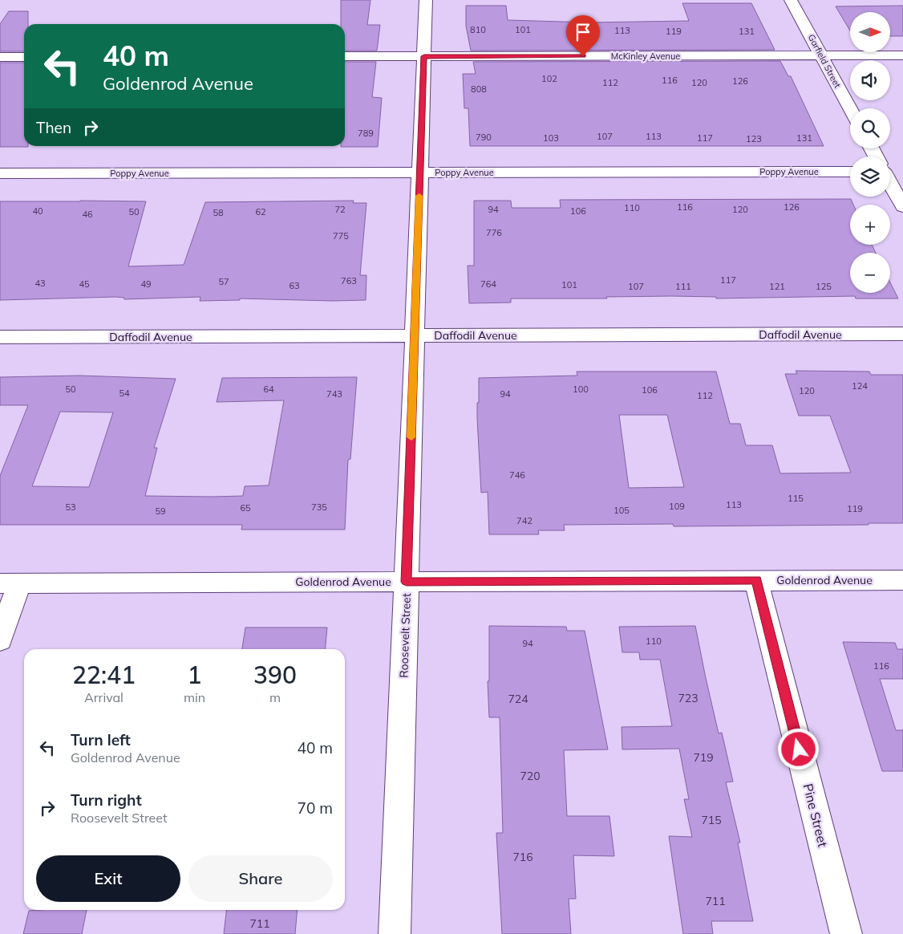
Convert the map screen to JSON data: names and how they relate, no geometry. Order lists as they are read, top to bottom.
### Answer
{
  "streets": {
    "street": [
      "McKinley Avenue",
      "Garfield Street",
      "Poppy Avenue",
      "Daffodil Avenue",
      "Goldenrod Avenue",
      "Roosevelt Street",
      "Pine Street"
    ]
  },
  "crossings": [
    ["McKinley Avenue", "Garfield Street"],
    ["McKinley Avenue", "Roosevelt Street"],
    ["Poppy Avenue", "Roosevelt Street"],
    ["Daffodil Avenue", "Roosevelt Street"],
    ["Goldenrod Avenue", "Roosevelt Street"],
    ["Goldenrod Avenue", "Pine Street"]
  ],
  "house_numbers": [
    "810",
    "101",
    "113",
    "119",
    "131",
    "102",
    "116",
    "126",
    "112",
    "120",
    "808",
    "789",
    "107",
    "113",
    "790",
    "103",
    "117",
    "131",
    "123",
    "116",
    "126",
    "110",
    "72",
    "94",
    "120",
    "40",
    "106",
    "50",
    "62",
    "58",
    "46",
    "776",
    "775",
    "117",
    "763",
    "57",
    "43",
    "45",
    "49",
    "764",
    "101",
    "63",
    "107",
    "111",
    "121",
    "125",
    "124",
    "50",
    "64",
    "100",
    "106",
    "120",
    "54",
    "743",
    "94",
    "112",
    "746",
    "115",
    "113",
    "109",
    "53",
    "735",
    "65",
    "119",
    "105",
    "59",
    "742",
    "110",
    "94",
    "116",
    "723",
    "724",
    "719",
    "720",
    "715",
    "716",
    "711",
    "711"
  ],
  "north": "right",
  "page": {
    "map_buttons": ["+", "−"],
    "turn": ["40 m", "Goldenrod Avenue"],
    "then": "Then",
    "eta": [
      "22:41",
      "Arrival",
      "1",
      "min",
      "390",
      "m"
    ],
    "list": [
      {
        "name": "Turn left",
        "note": "Goldenrod Avenue",
        "value": "40 m"
      },
      {
        "name": "Turn right",
        "note": "Roosevelt Street",
        "value": "70 m"
      }
    ],
    "buttons": ["Exit", "Share"]
  }
}
